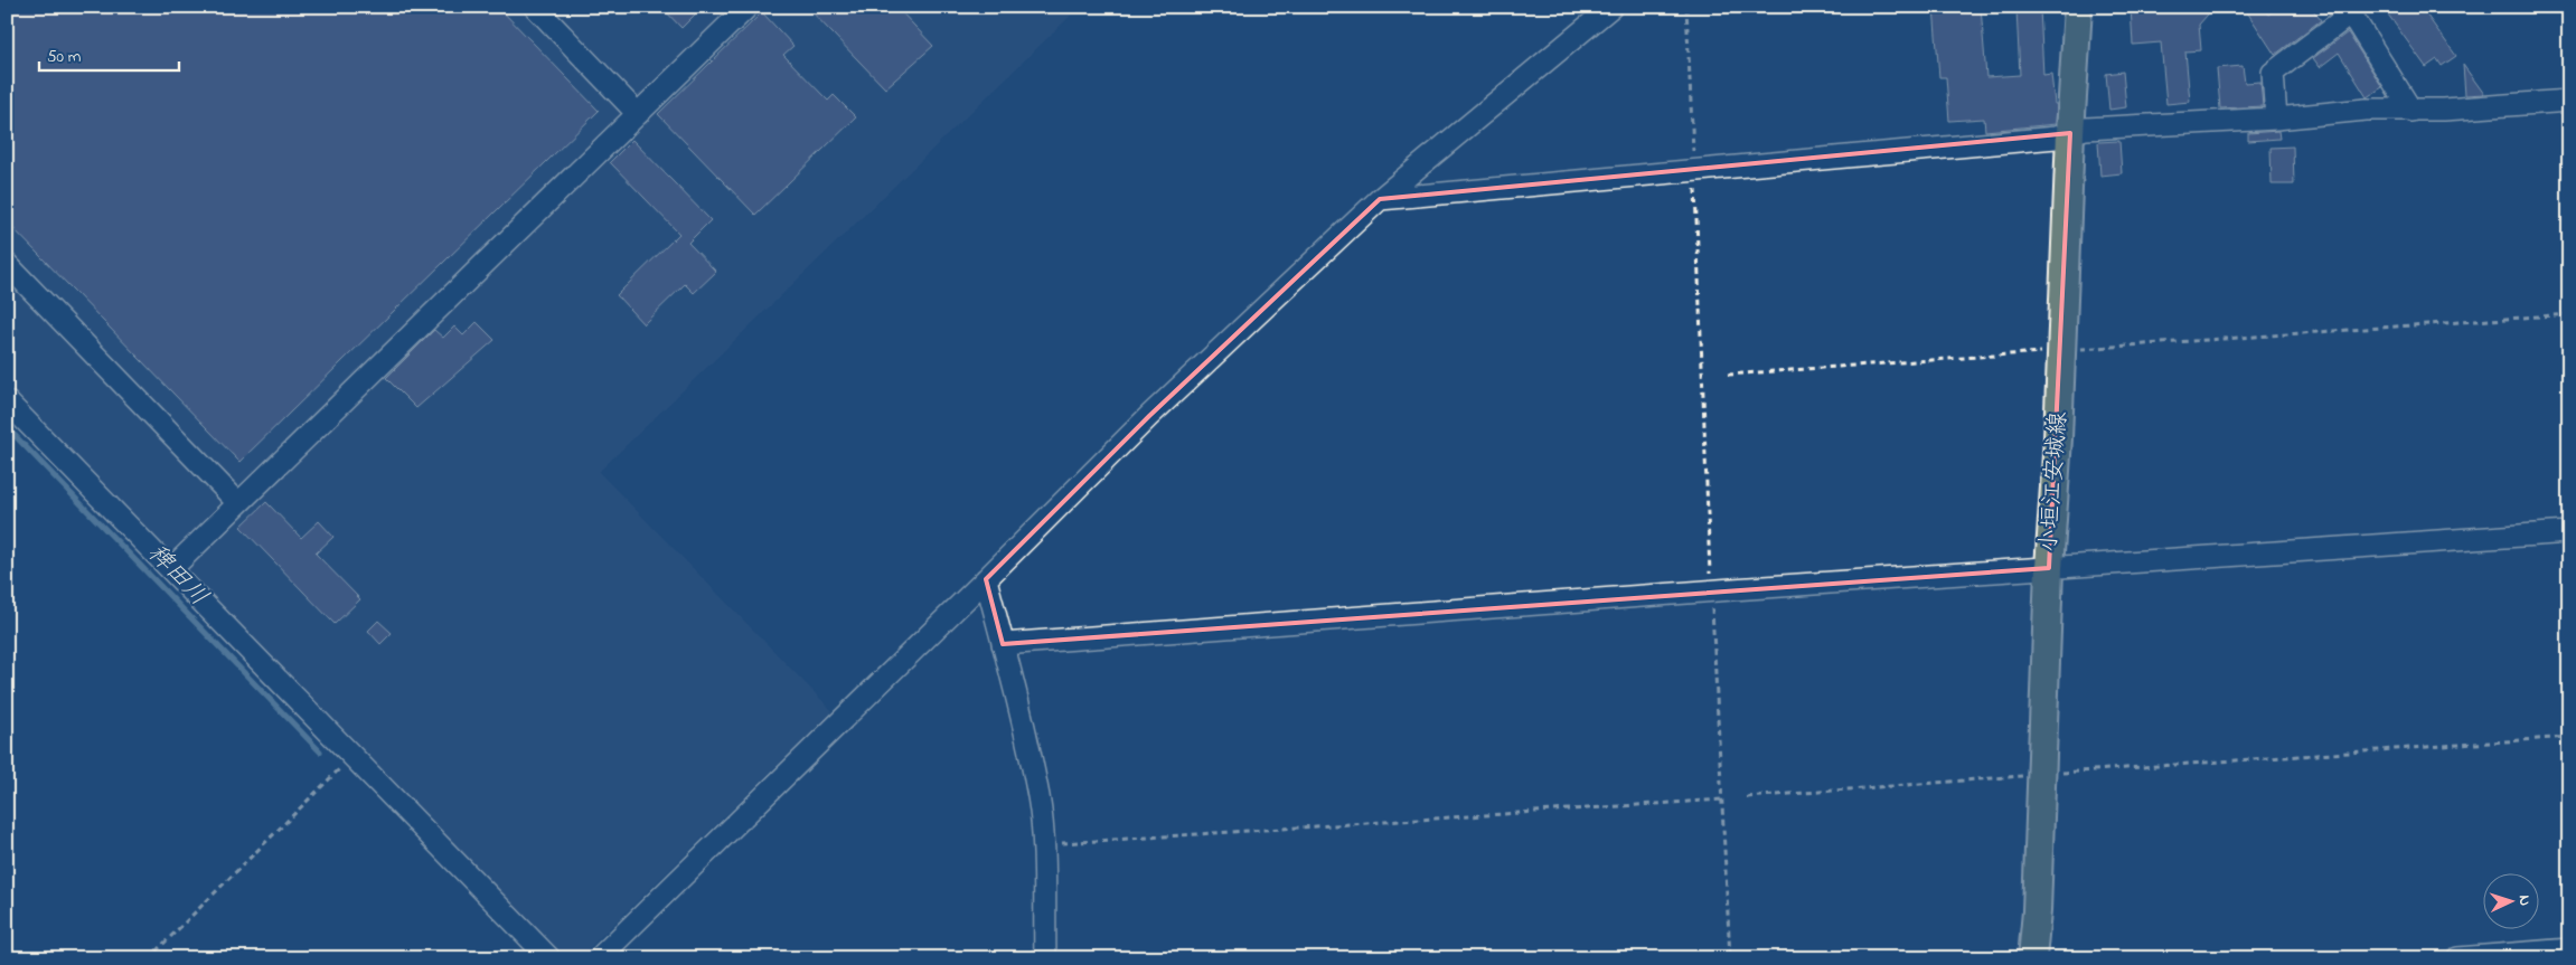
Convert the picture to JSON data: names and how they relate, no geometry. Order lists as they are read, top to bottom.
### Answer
{
  "streets": {
    "main road": ["小垣江安城線"]
  },
  "water": ["稗田川"],
  "scale_bar": "50 m",
  "north": "right"
}
